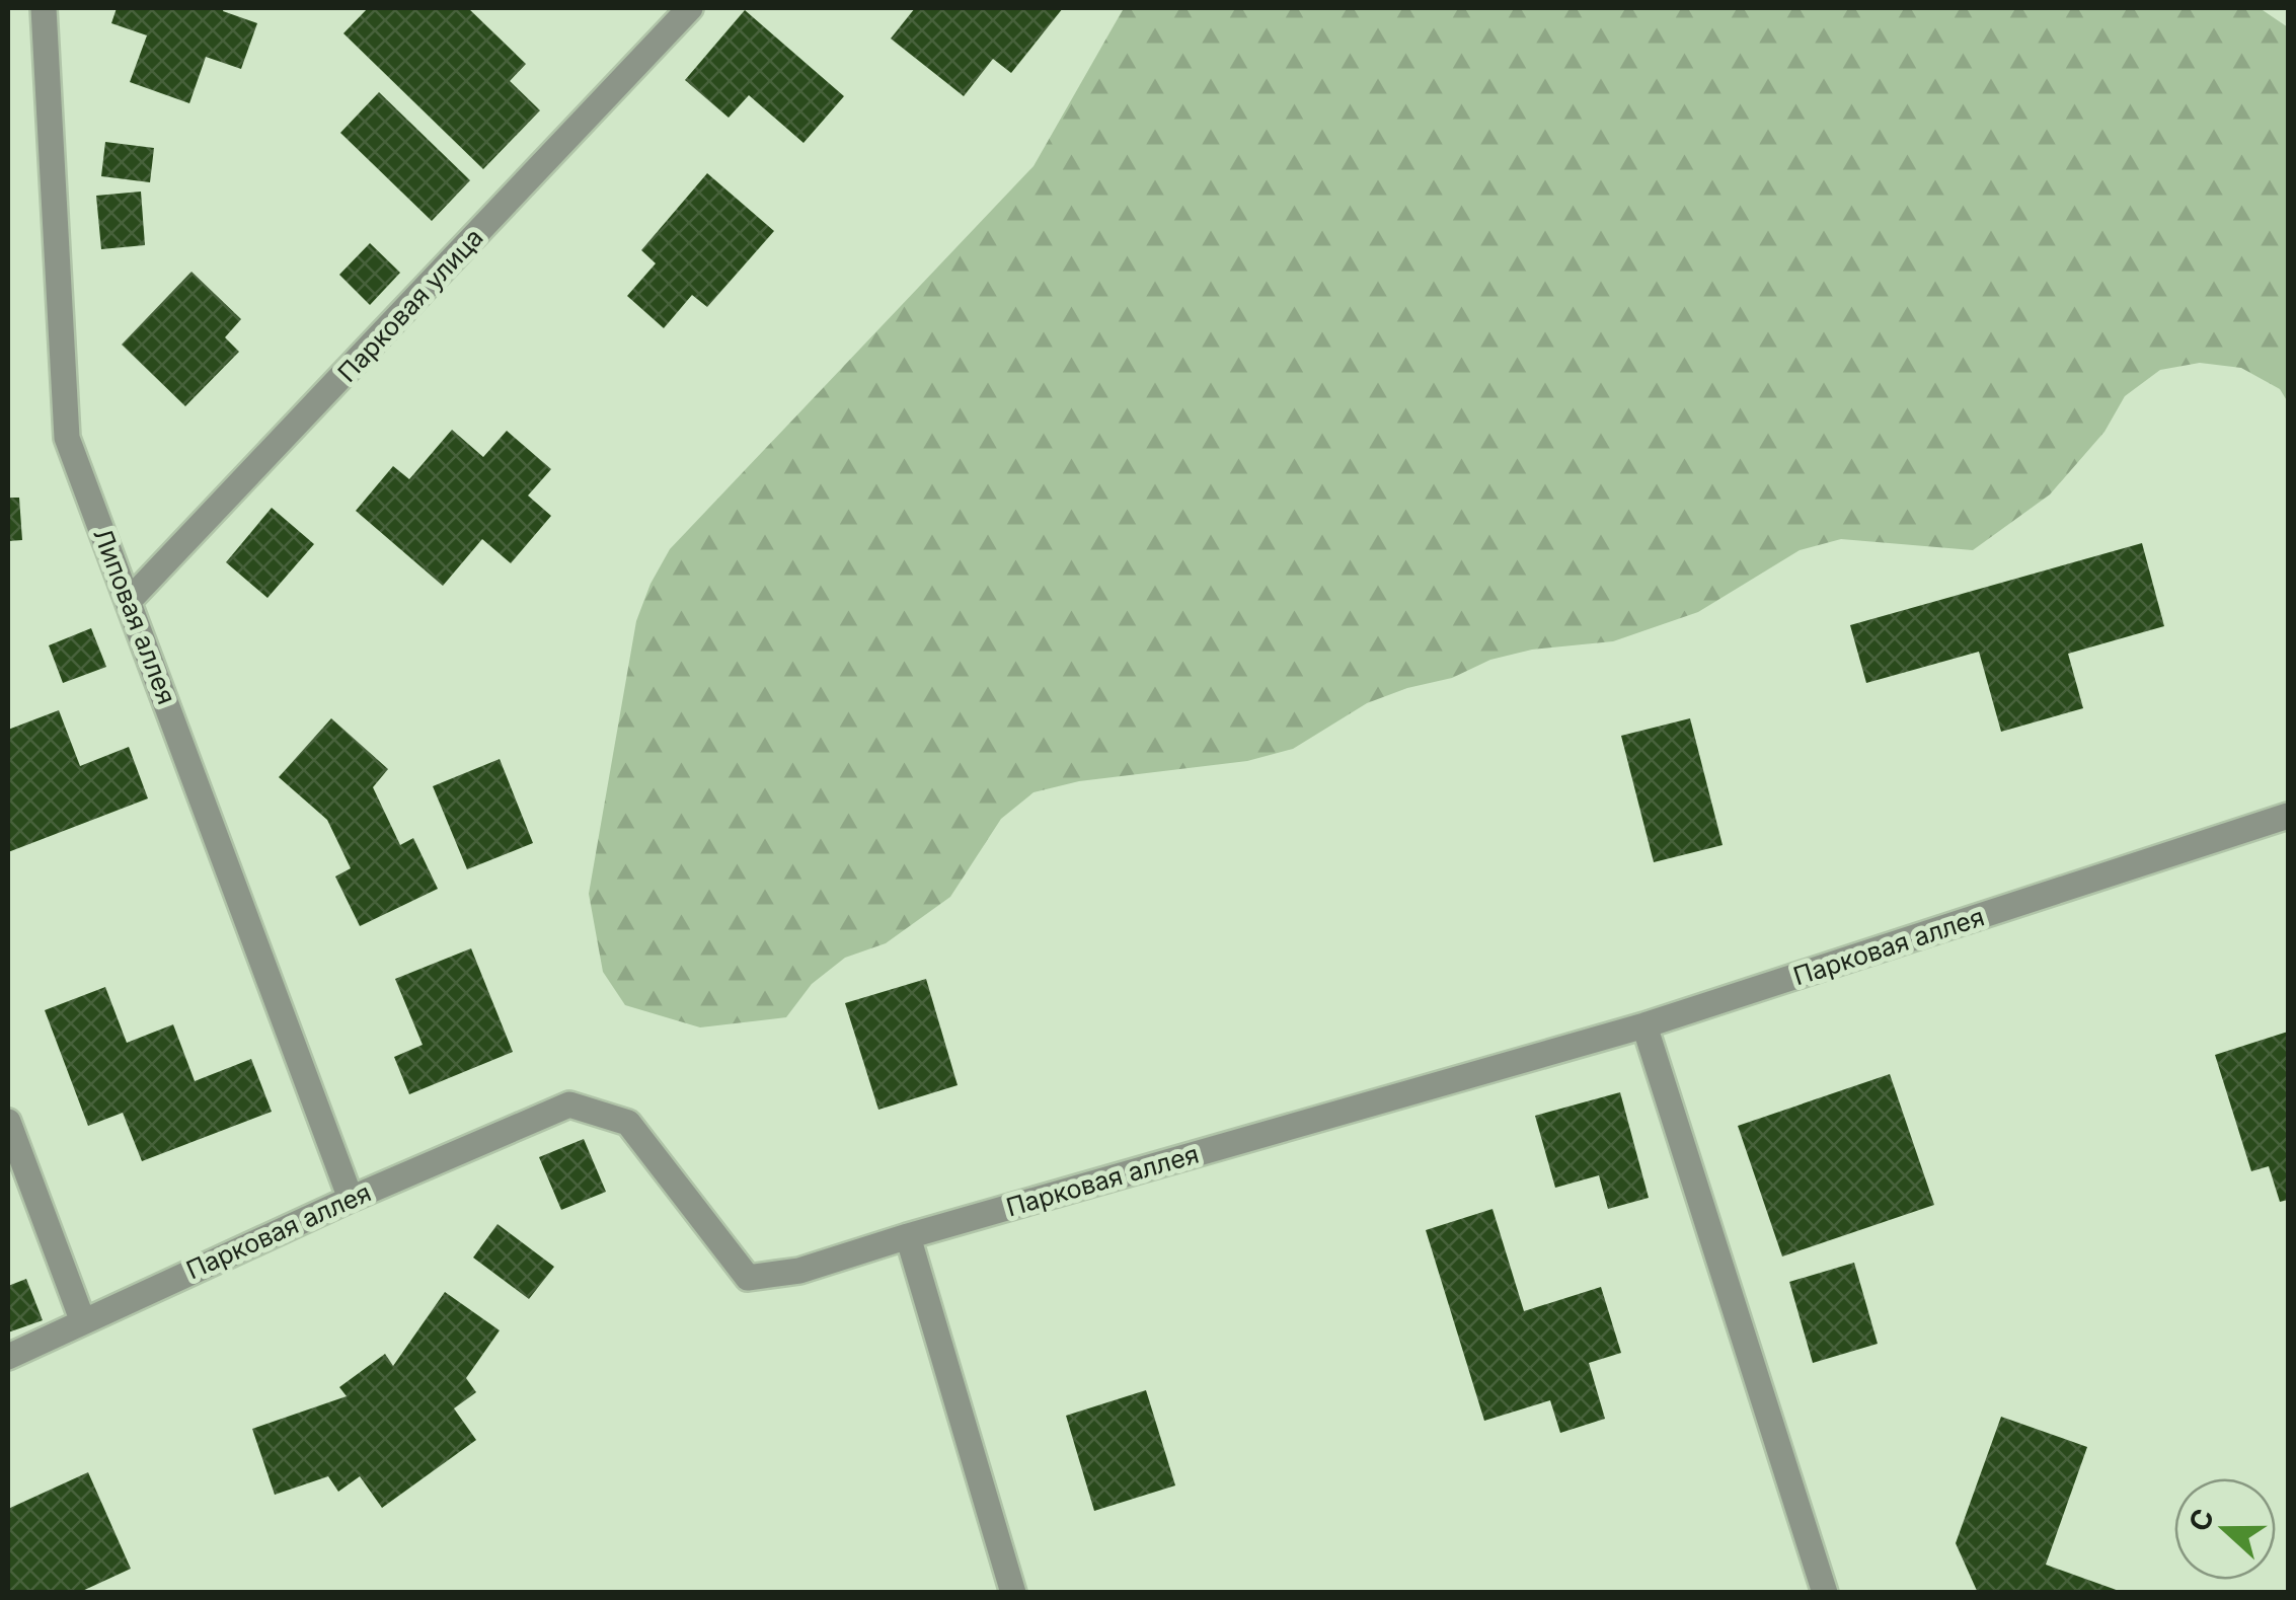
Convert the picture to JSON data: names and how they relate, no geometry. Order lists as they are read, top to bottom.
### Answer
{
  "streets": {
    "street": ["Парковая улица", "Липовая аллея", "Парковая аллея"]
  },
  "crossings": [
    ["Парковая улица", "Липовая аллея"],
    ["Липовая аллея", "Парковая аллея"]
  ],
  "north": "left"
}
